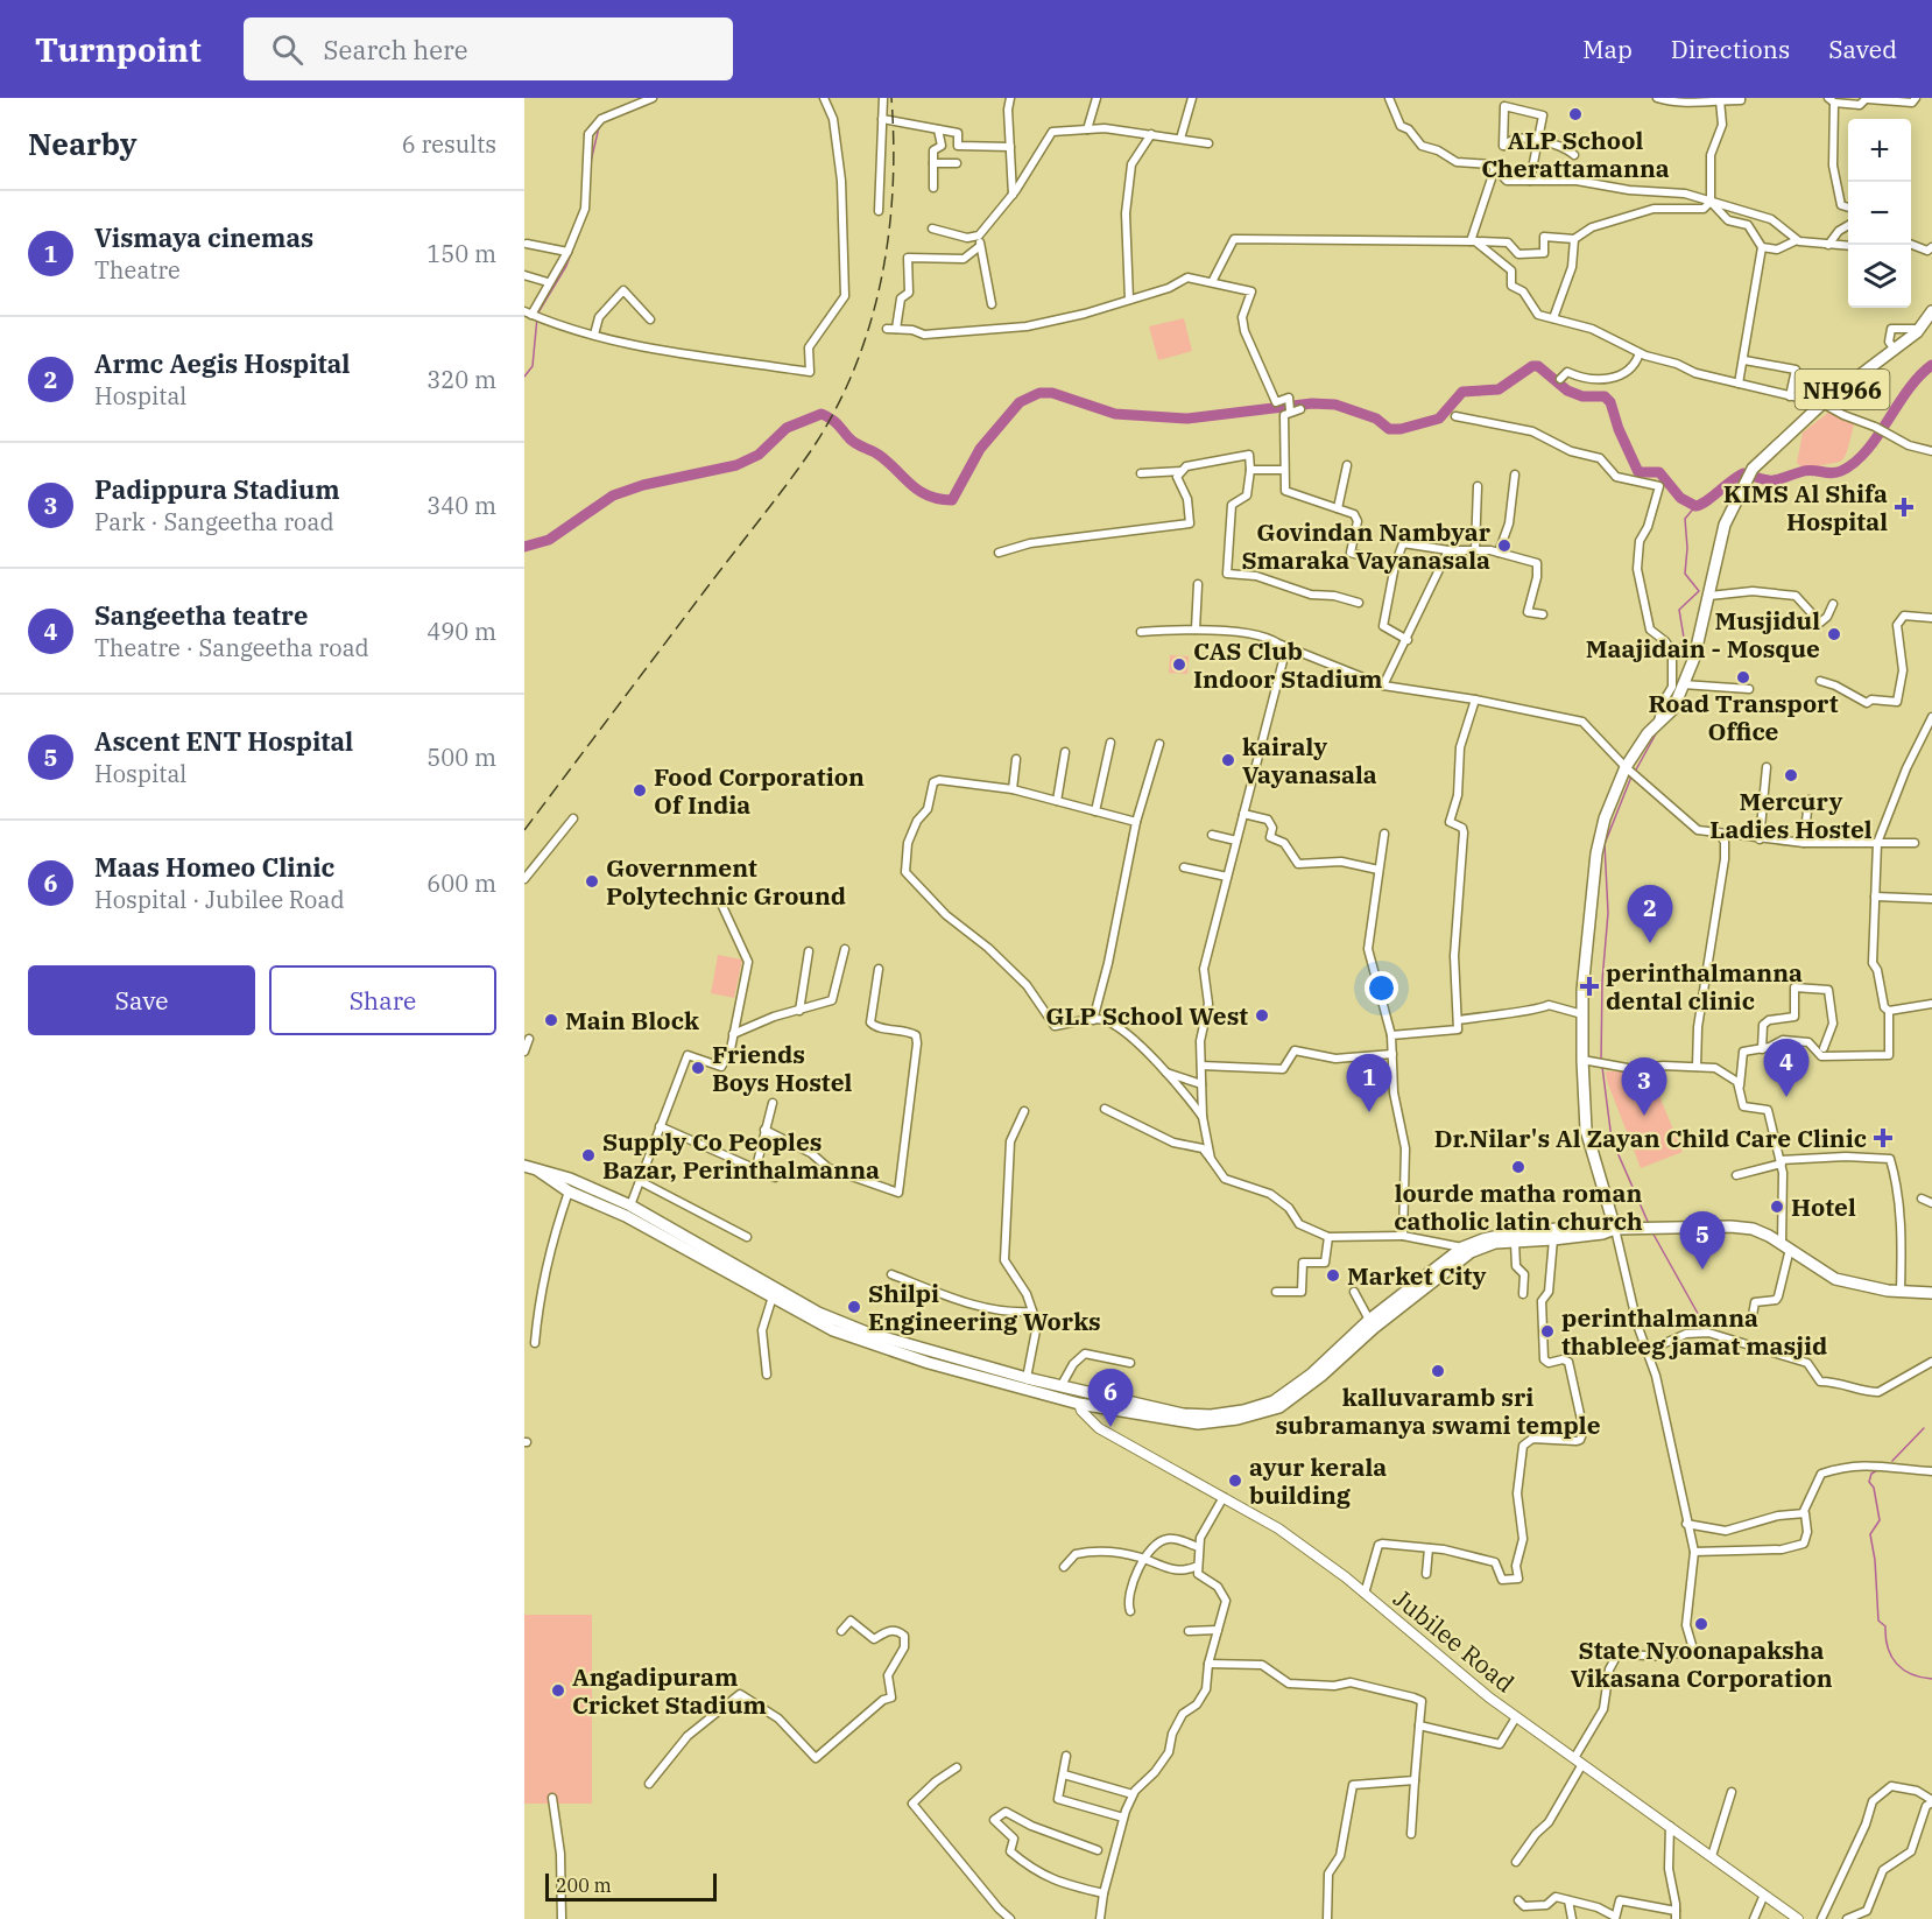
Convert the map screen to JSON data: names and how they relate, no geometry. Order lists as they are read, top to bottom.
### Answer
{
  "streets": {
    "highway": ["NH966"],
    "main road": ["Jubilee Road"]
  },
  "places": {
    "other": [
      "ALP School Cherattamanna",
      "Govindan Nambyar Smaraka Vayanasala",
      "Musjidul Maajidain - Mosque",
      "CAS Club Indoor Stadium",
      "Road Transport Office",
      "kairaly Vayanasala",
      "Mercury Ladies Hostel",
      "Food Corporation Of India",
      "Government Polytechnic Ground",
      "GLP School West",
      "Main Block",
      "Friends Boys Hostel",
      "Supply Co Peoples Bazar, Perinthalmanna",
      "lourde matha roman catholic latin church",
      "Hotel",
      "Market City",
      "Shilpi Engineering Works",
      "perinthalmanna thableeg jamat masjid",
      "kalluvaramb sri subramanya swami temple",
      "ayur kerala building",
      "State Nyoonapaksha Vikasana Corporation",
      "Angadipuram Cricket Stadium"
    ],
    "health": ["KIMS Al Shifa Hospital", "perinthalmanna dental clinic", "Dr.Nilar's Al Zayan Child Care Clinic"]
  },
  "scale_bar": "200 m",
  "page": {
    "header": "Turnpoint",
    "search": "Search here",
    "nav": ["Map", "Directions", "Saved"],
    "heading": ["Nearby", "6 results"],
    "map_buttons": ["+", "−"],
    "list": [
      {
        "mark": "1",
        "name": "Vismaya cinemas",
        "note": "Theatre",
        "value": "150 m"
      },
      {
        "mark": "2",
        "name": "Armc Aegis Hospital",
        "note": "Hospital",
        "value": "320 m"
      },
      {
        "mark": "3",
        "name": "Padippura Stadium",
        "note": "Park · Sangeetha road",
        "value": "340 m"
      },
      {
        "mark": "4",
        "name": "Sangeetha teatre",
        "note": "Theatre · Sangeetha road",
        "value": "490 m"
      },
      {
        "mark": "5",
        "name": "Ascent ENT Hospital",
        "note": "Hospital",
        "value": "500 m"
      },
      {
        "mark": "6",
        "name": "Maas Homeo Clinic",
        "note": "Hospital · Jubilee Road",
        "value": "600 m"
      }
    ],
    "pins": [
      "2",
      "4",
      "1",
      "3",
      "5",
      "6"
    ],
    "buttons": ["Save", "Share"],
    "scale": "200 m"
  }
}
